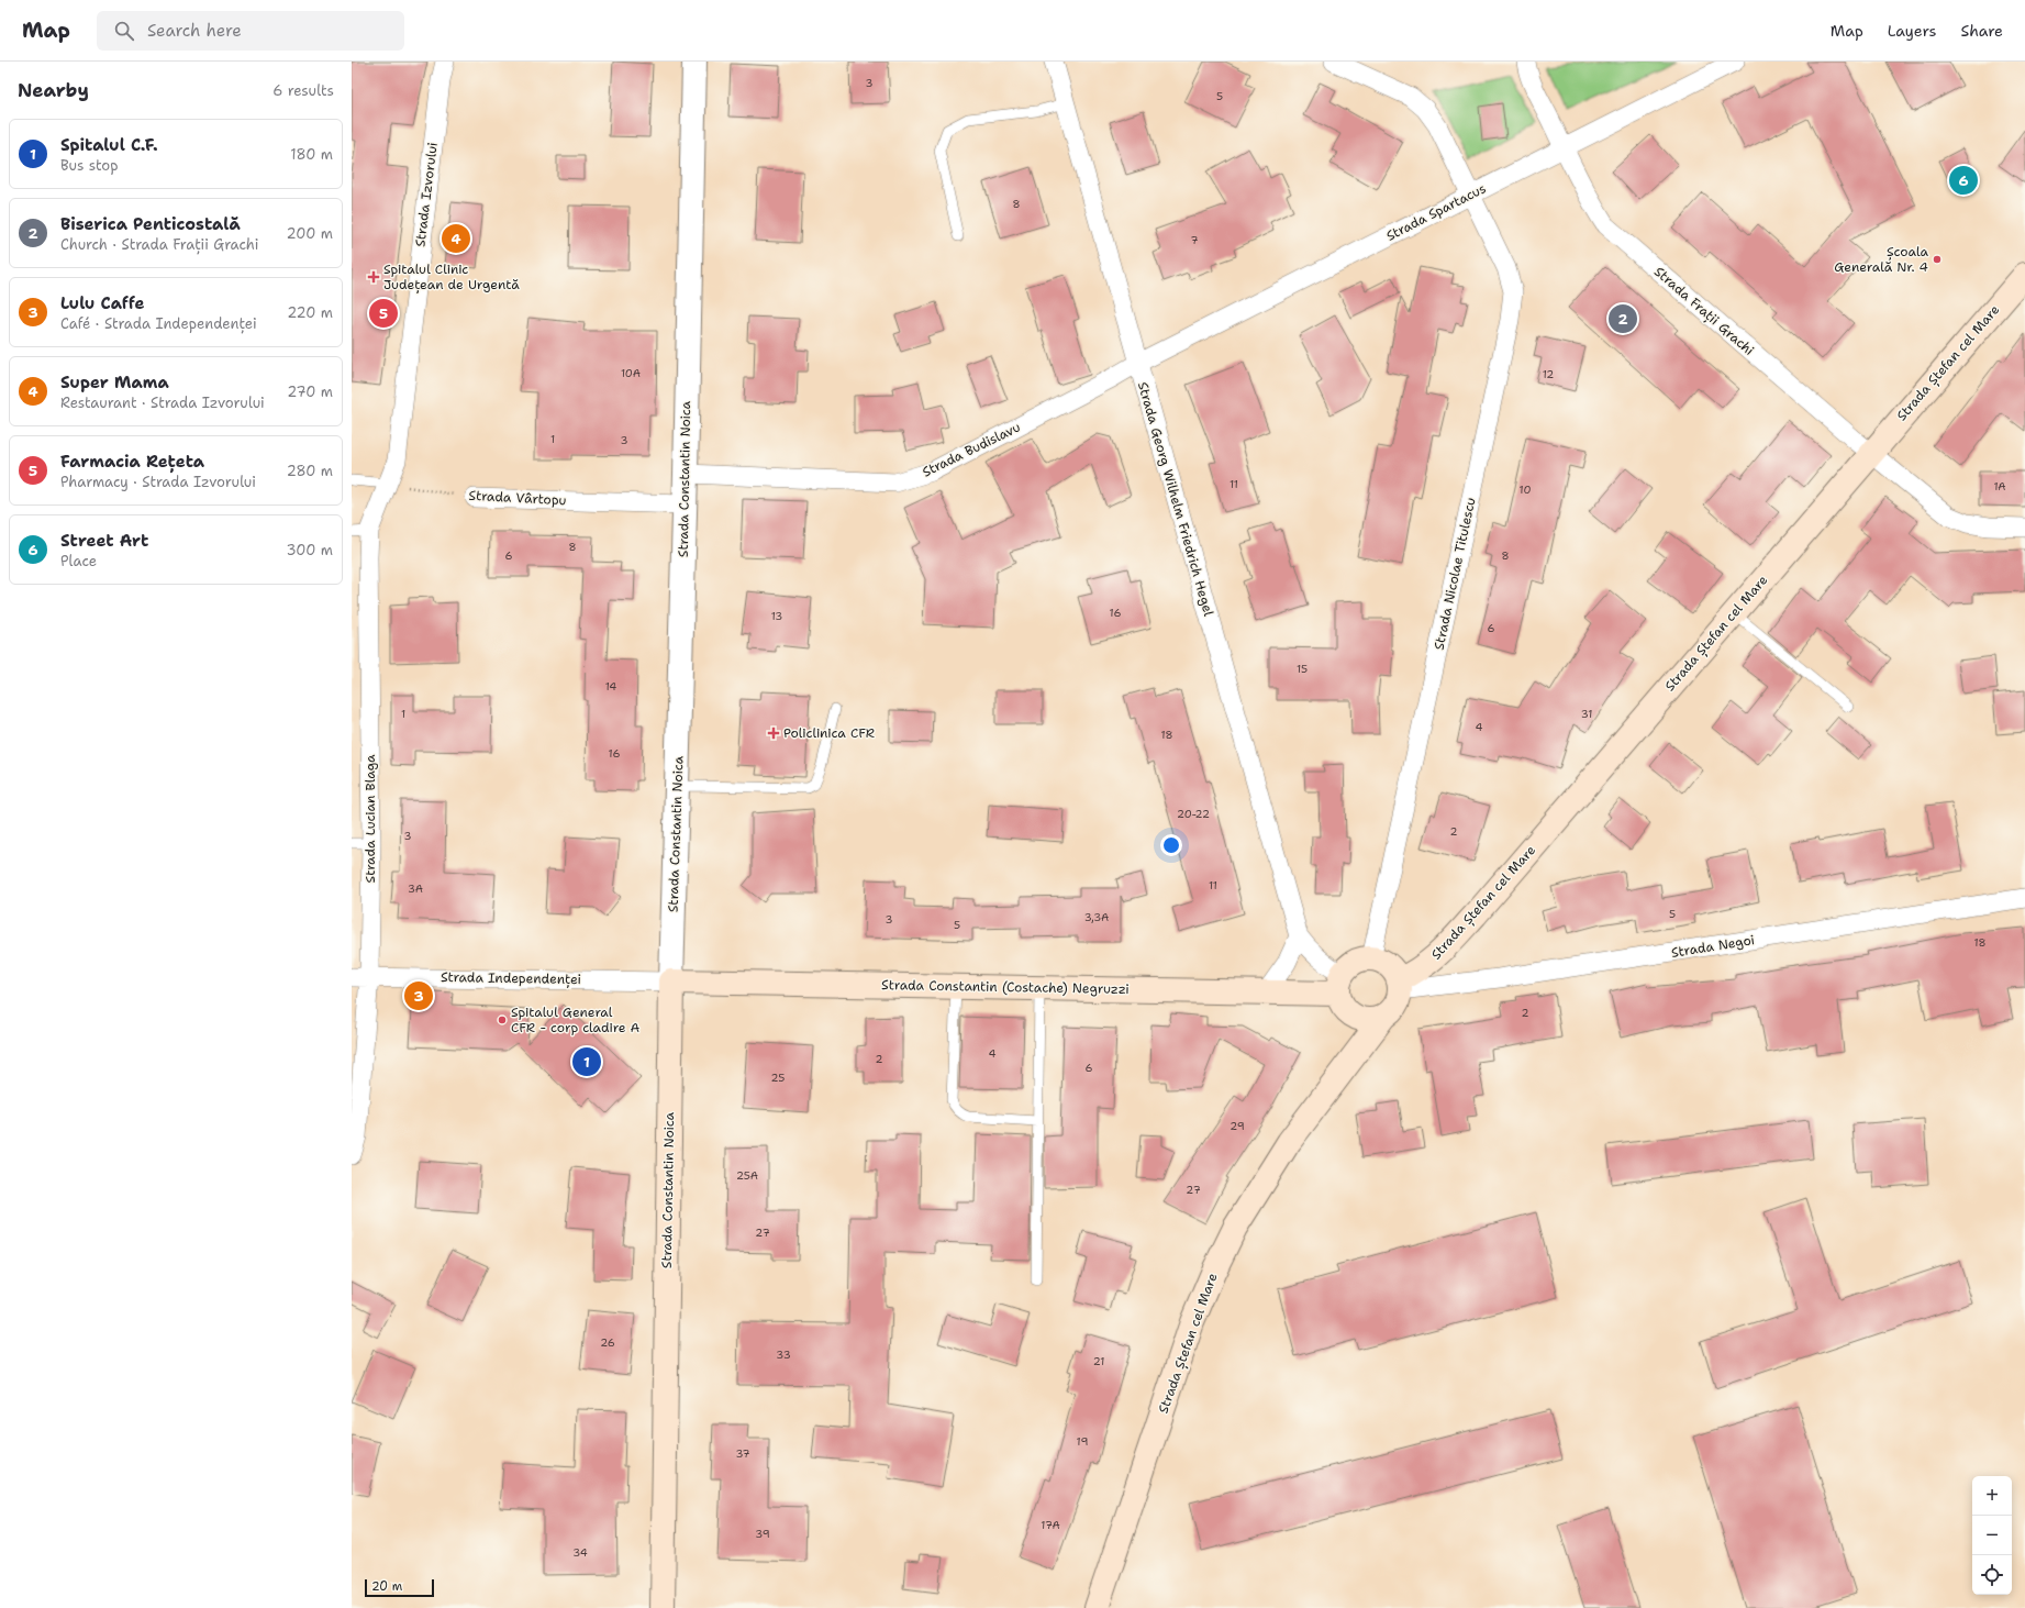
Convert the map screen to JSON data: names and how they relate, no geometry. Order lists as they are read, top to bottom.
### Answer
{
  "streets": {
    "main road": ["Strada Ștefan cel Mare", "Strada Constantin Noica", "Strada Constantin (Costache) Negruzzi"],
    "street": [
      "Strada Izvorului",
      "Strada Spartacus",
      "Strada Frații Grachi",
      "Strada Budislavu",
      "Strada Vârtopu",
      "Strada Georg Wilhelm Friedrich Hegel",
      "Strada Nicolae Titulescu",
      "Strada Lucian Blaga",
      "Strada Negoi",
      "Strada Independenței"
    ]
  },
  "crossings": [
    ["Strada Izvorului", "Strada Vârtopu"],
    ["Strada Izvorului", "Strada Lucian Blaga"],
    ["Strada Spartacus", "Strada Frații Grachi"],
    ["Strada Spartacus", "Strada Budislavu"],
    ["Strada Spartacus", "Strada Georg Wilhelm Friedrich Hegel"],
    ["Strada Spartacus", "Strada Nicolae Titulescu"],
    ["Strada Frații Grachi", "Strada Ștefan cel Mare"],
    ["Strada Ștefan cel Mare", "Strada Georg Wilhelm Friedrich Hegel"],
    ["Strada Ștefan cel Mare", "Strada Nicolae Titulescu"],
    ["Strada Ștefan cel Mare", "Strada Negoi"],
    ["Strada Ștefan cel Mare", "Strada Constantin (Costache) Negruzzi"],
    ["Strada Budislavu", "Strada Constantin Noica"],
    ["Strada Budislavu", "Strada Georg Wilhelm Friedrich Hegel"],
    ["Strada Constantin Noica", "Strada Vârtopu"],
    ["Strada Constantin Noica", "Strada Independenței"],
    ["Strada Constantin Noica", "Strada Constantin (Costache) Negruzzi"],
    ["Strada Vârtopu", "Strada Lucian Blaga"],
    ["Strada Georg Wilhelm Friedrich Hegel", "Strada Nicolae Titulescu"],
    ["Strada Georg Wilhelm Friedrich Hegel", "Strada Negoi"],
    ["Strada Georg Wilhelm Friedrich Hegel", "Strada Constantin (Costache) Negruzzi"],
    ["Strada Nicolae Titulescu", "Strada Negoi"],
    ["Strada Nicolae Titulescu", "Strada Constantin (Costache) Negruzzi"],
    ["Strada Lucian Blaga", "Strada Independenței"],
    ["Strada Negoi", "Strada Constantin (Costache) Negruzzi"],
    ["Strada Independenței", "Strada Constantin (Costache) Negruzzi"]
  ],
  "places": {
    "other": ["Școala Generală Nr. 4", "Spitalul General CFR - corp cladire A"],
    "health": ["Spitalul Clinic Județean de Urgentă", "Policlinica CFR"]
  },
  "house_numbers": [
    "3",
    "5",
    "8",
    "7",
    "10A",
    "12",
    "1",
    "3",
    "11",
    "1A",
    "10",
    "8",
    "6",
    "8",
    "16",
    "13",
    "6",
    "15",
    "14",
    "1",
    "31",
    "4",
    "18",
    "16",
    "20-22",
    "2",
    "3",
    "11",
    "3A",
    "5",
    "3,3A",
    "3",
    "5",
    "18",
    "2",
    "4",
    "2",
    "6",
    "25",
    "29",
    "25A",
    "27",
    "27",
    "26",
    "33",
    "21",
    "19",
    "37",
    "17A",
    "39",
    "34"
  ],
  "scale_bar": "20 m",
  "page": {
    "header": "Map",
    "search": "Search here",
    "nav": ["Map", "Layers", "Share"],
    "heading": ["Nearby", "6 results"],
    "list": [
      {
        "mark": "1",
        "name": "Spitalul C.F.",
        "note": "Bus stop",
        "value": "180 m"
      },
      {
        "mark": "2",
        "name": "Biserica Penticostală",
        "note": "Church · Strada Frații Grachi",
        "value": "200 m"
      },
      {
        "mark": "3",
        "name": "Lulu Caffe",
        "note": "Café · Strada Independenței",
        "value": "220 m"
      },
      {
        "mark": "4",
        "name": "Super Mama",
        "note": "Restaurant · Strada Izvorului",
        "value": "270 m"
      },
      {
        "mark": "5",
        "name": "Farmacia Rețeta",
        "note": "Pharmacy · Strada Izvorului",
        "value": "280 m"
      },
      {
        "mark": "6",
        "name": "Street Art",
        "note": "Place",
        "value": "300 m"
      }
    ],
    "pins": [
      "6",
      "4",
      "5",
      "2",
      "3",
      "1"
    ],
    "map_buttons": ["+", "−"],
    "scale": "20 m"
  }
}
